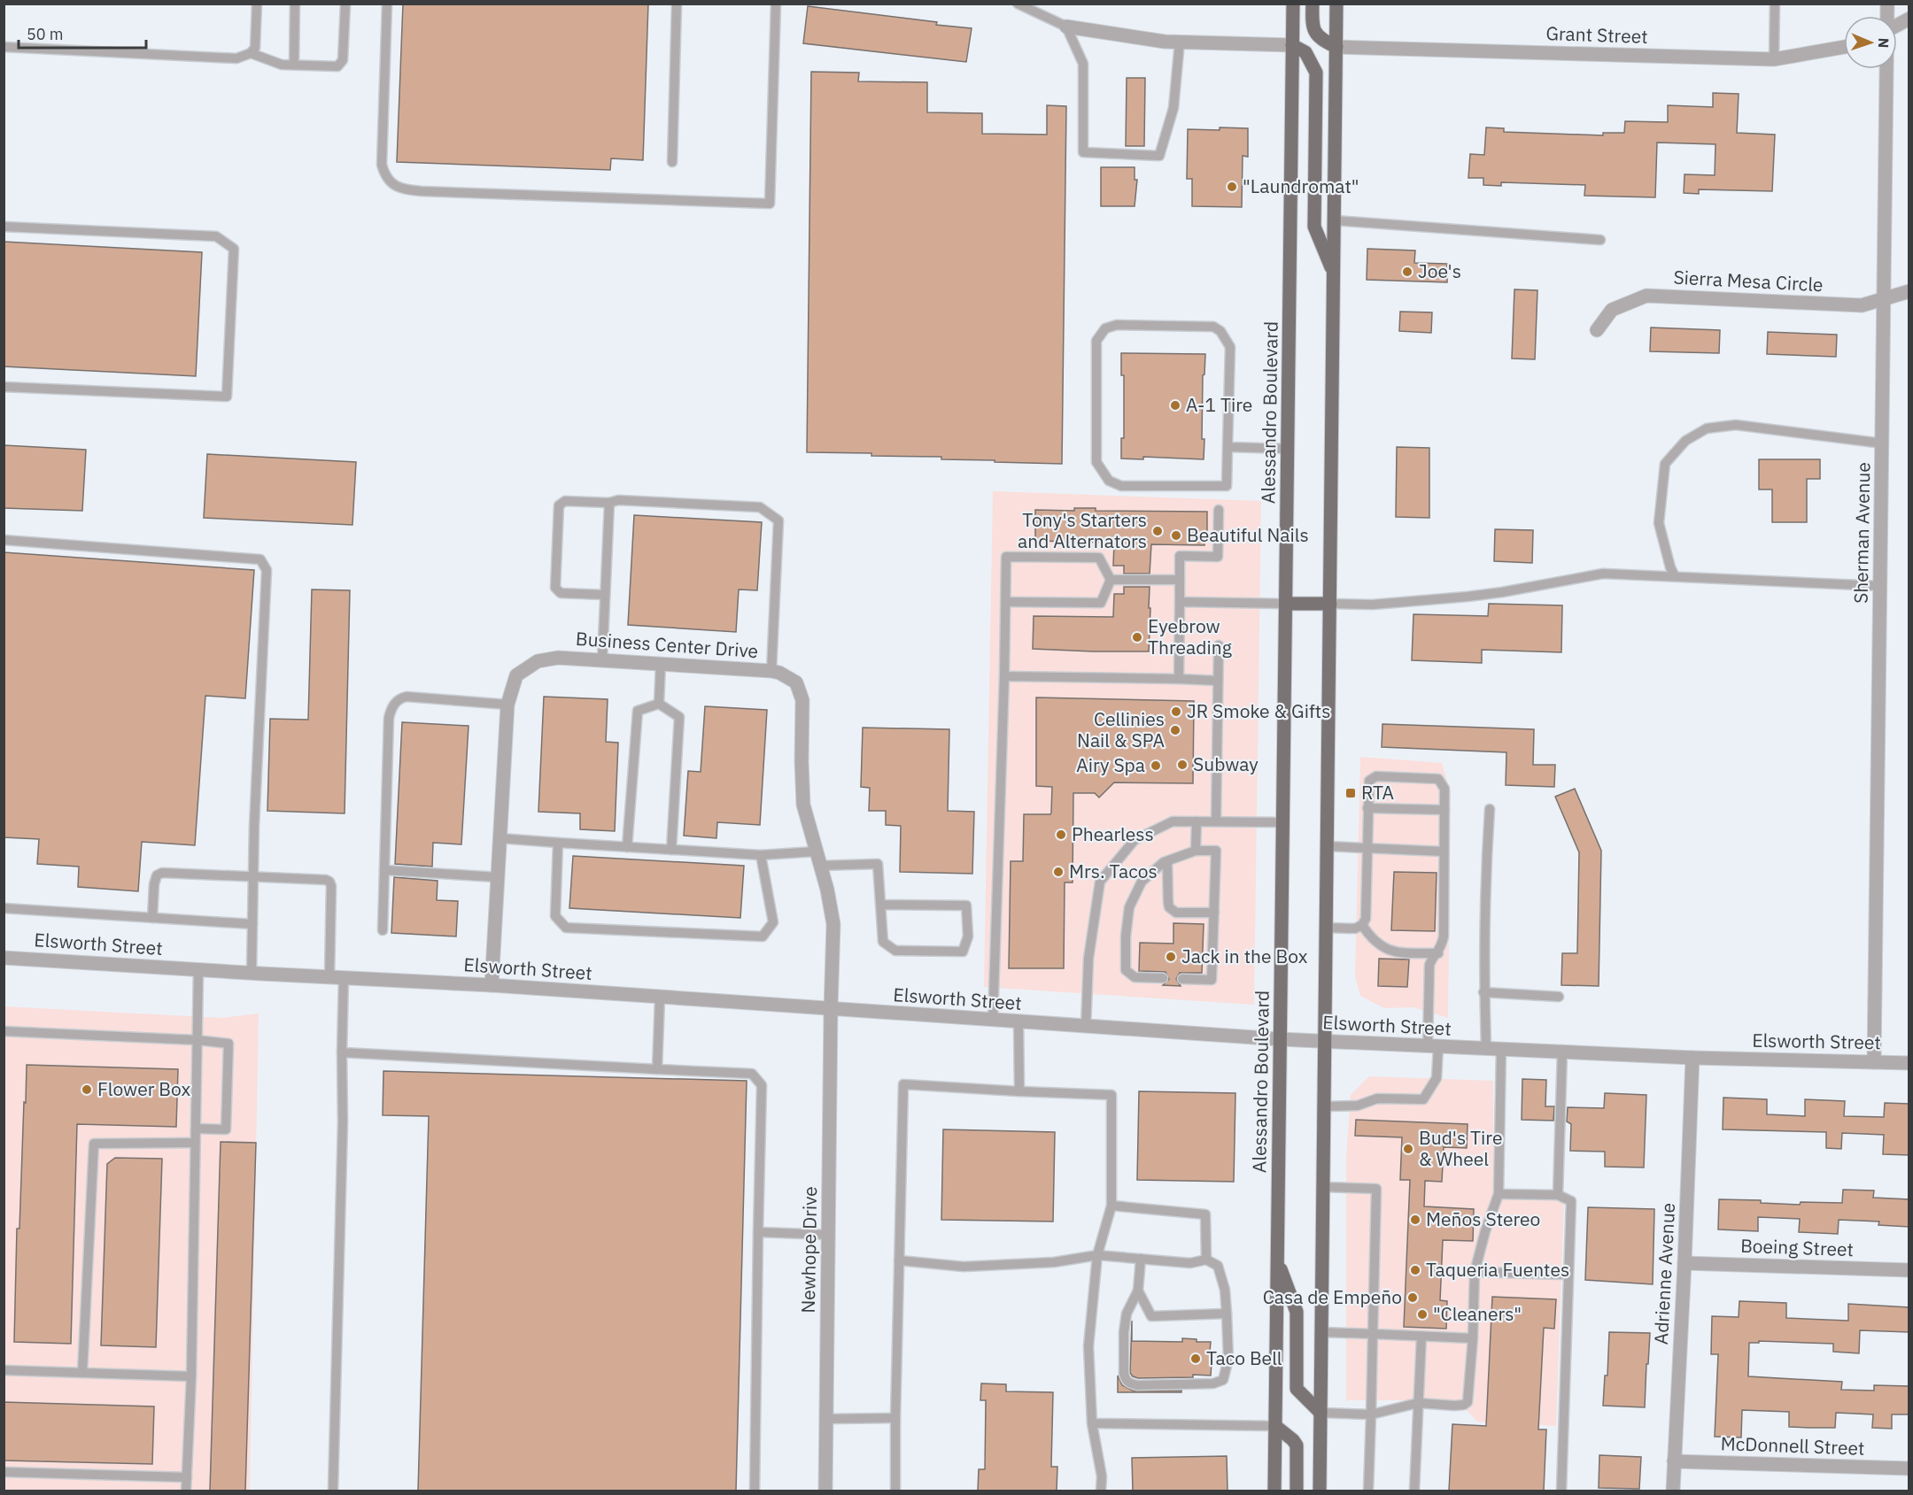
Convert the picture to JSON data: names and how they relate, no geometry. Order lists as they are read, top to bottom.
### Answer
{
  "streets": {
    "main road": ["Alessandro Boulevard"],
    "street": [
      "Grant Street",
      "Sierra Mesa Circle",
      "Sherman Avenue",
      "Business Center Drive",
      "Elsworth Street",
      "Boeing Street",
      "Newhope Drive",
      "Adrienne Avenue",
      "McDonnell Street"
    ]
  },
  "crossings": [
    ["Sierra Mesa Circle", "Sherman Avenue"],
    ["Alessandro Boulevard", "Elsworth Street"],
    ["Sherman Avenue", "Elsworth Street"],
    ["Business Center Drive", "Elsworth Street"],
    ["Business Center Drive", "Newhope Drive"],
    ["Elsworth Street", "Newhope Drive"],
    ["Elsworth Street", "Adrienne Avenue"],
    ["Boeing Street", "Adrienne Avenue"],
    ["Adrienne Avenue", "McDonnell Street"]
  ],
  "places": {
    "other": [
      "\"Laundromat\"",
      "Joe's",
      "A-1 Tire",
      "Tony's Starters and Alternators",
      "Beautiful Nails",
      "Eyebrow Threading",
      "JR Smoke & Gifts",
      "Cellinies Nail & SPA",
      "Subway",
      "Airy Spa",
      "Phearless",
      "Mrs. Tacos",
      "Jack in the Box",
      "Flower Box",
      "Bud's Tire & Wheel",
      "Meños Stereo",
      "Taqueria Fuentes",
      "Casa de Empeño",
      "\"Cleaners\"",
      "Taco Bell"
    ],
    "transit": ["RTA"]
  },
  "scale_bar": "50 m",
  "north": "right"
}
